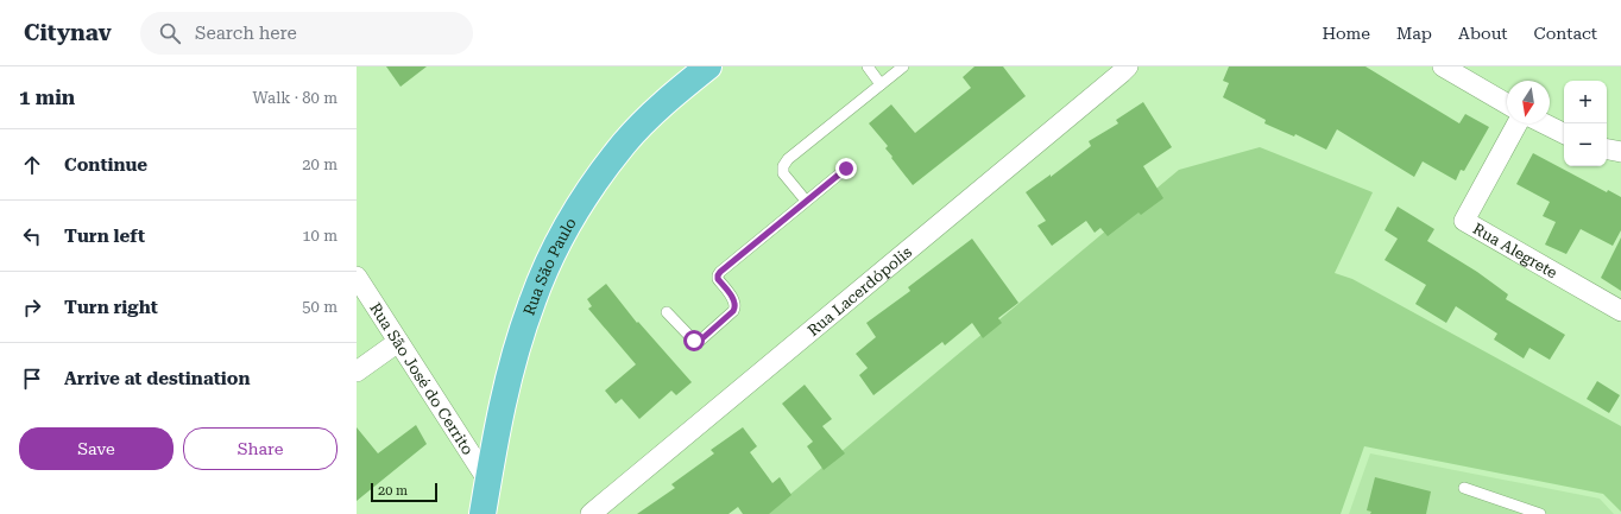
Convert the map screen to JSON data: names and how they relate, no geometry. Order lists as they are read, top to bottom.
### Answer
{
  "streets": {
    "main road": ["Rua São Paulo"],
    "street": ["Rua Alegrete", "Rua Lacerdópolis", "Rua São José do Cerrito"]
  },
  "crossings": [
    ["Rua São Paulo", "Rua São José do Cerrito"]
  ],
  "scale_bar": "20 m",
  "north": "bottom",
  "page": {
    "header": "Citynav",
    "search": "Search here",
    "nav": [
      "Home",
      "Map",
      "About",
      "Contact"
    ],
    "heading": ["1 min", "Walk · 80 m"],
    "map_buttons": ["+", "−"],
    "list": [
      ["Continue", "20 m"],
      ["Turn left", "10 m"],
      ["Turn right", "50 m"],
      "Arrive at destination"
    ],
    "buttons": ["Save", "Share"],
    "scale": "20 m"
  }
}
